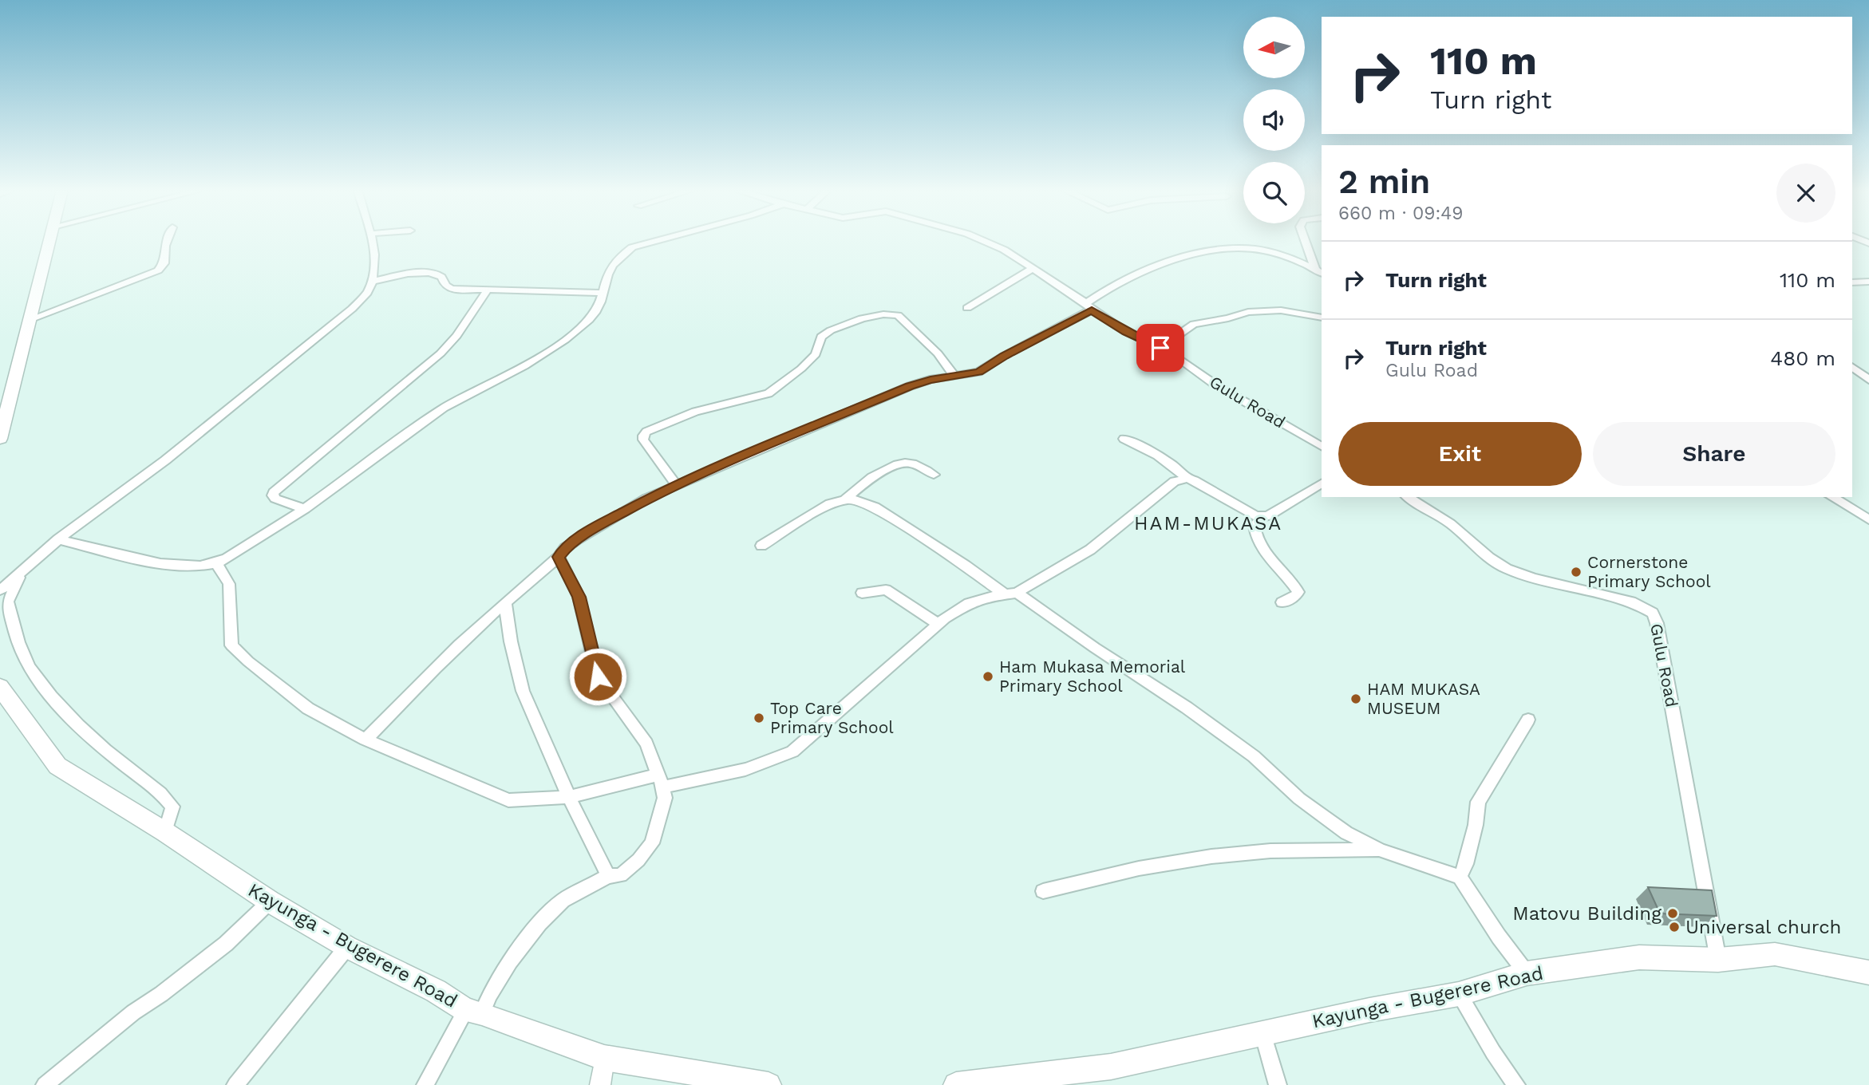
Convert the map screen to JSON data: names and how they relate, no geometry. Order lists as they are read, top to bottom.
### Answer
{
  "streets": {
    "main road": ["Kayunga - Bugerere Road"],
    "street": ["Gulu Road"]
  },
  "crossings": [
    ["Gulu Road", "Kayunga - Bugerere Road"]
  ],
  "districts": ["HAM-MUKASA"],
  "places": [
    "Cornerstone Primary School",
    "Ham Mukasa Memorial Primary School",
    "HAM MUKASA MUSEUM",
    "Top Care Primary School",
    "Matovu Building",
    "Universal church"
  ],
  "north": "left",
  "page": {
    "turn": ["110 m", "Turn right"],
    "heading": ["2 min", "660 m · 09:49"],
    "list": [
      {
        "name": "Turn right",
        "value": "110 m"
      },
      {
        "name": "Turn right",
        "note": "Gulu Road",
        "value": "480 m"
      }
    ],
    "buttons": ["Exit", "Share"]
  }
}
